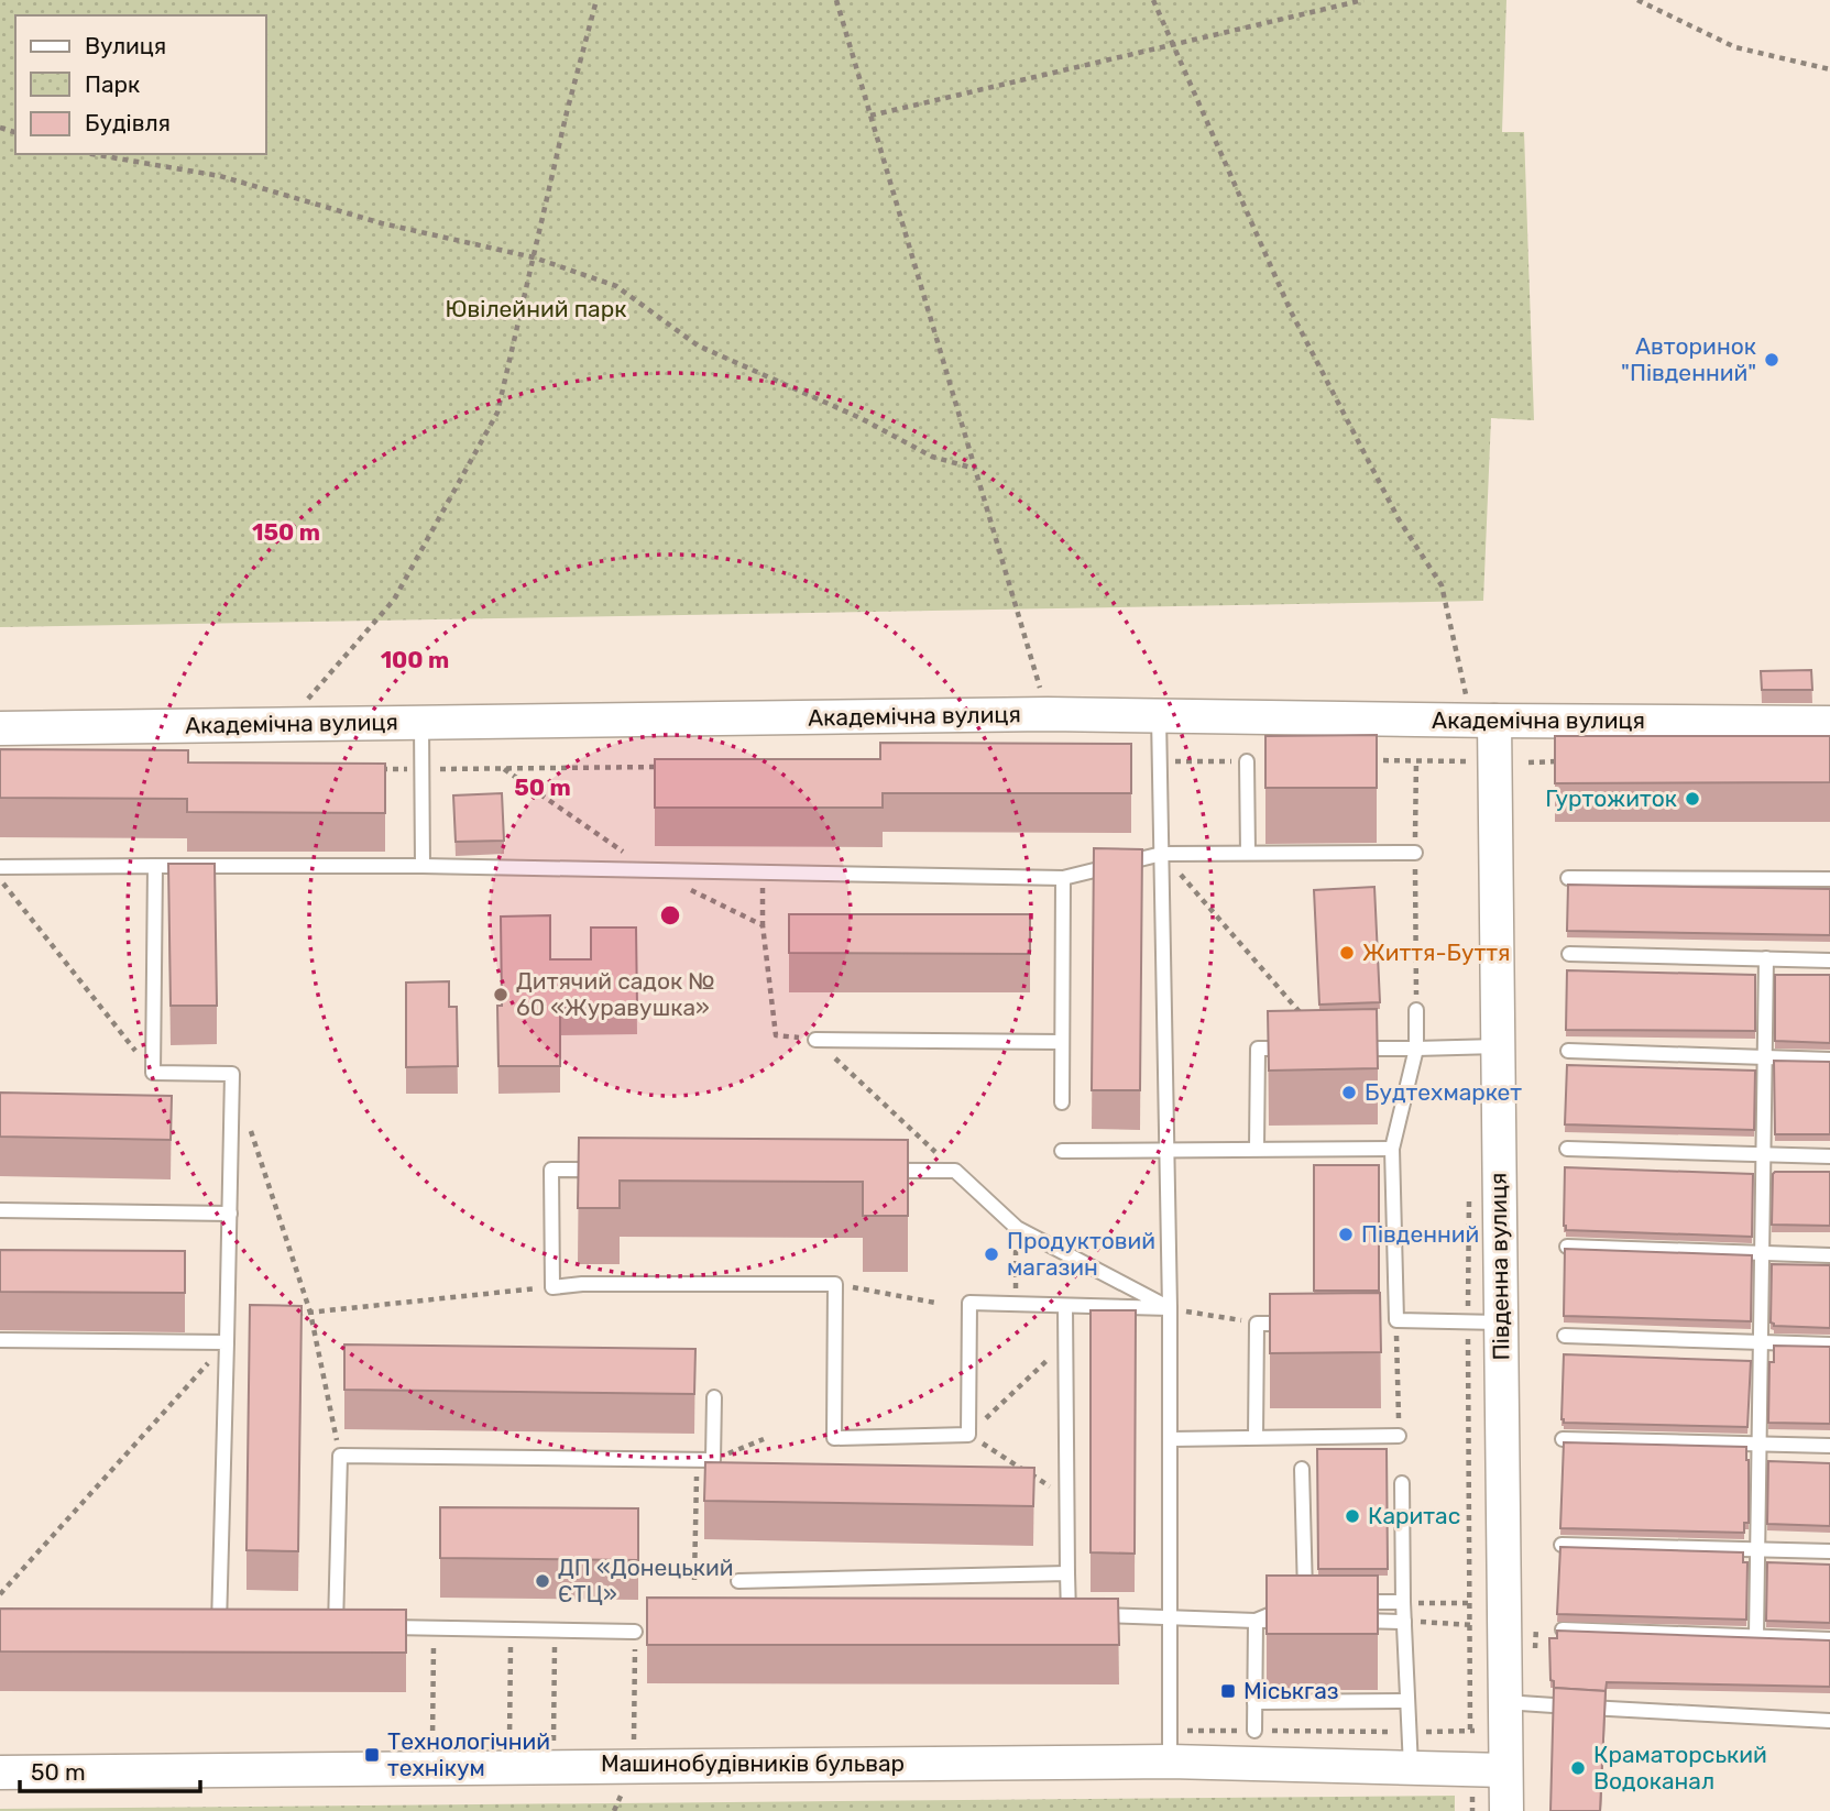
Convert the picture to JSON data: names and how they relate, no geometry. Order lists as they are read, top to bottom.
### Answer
{
  "streets": {
    "street": ["Академічна вулиця", "Південна вулиця", "Машинобудівників бульвар"]
  },
  "crossings": [
    ["Академічна вулиця", "Південна вулиця"],
    ["Південна вулиця", "Машинобудівників бульвар"]
  ],
  "parks": ["Ювілейний парк"],
  "places": {
    "other": [
      "Авторинок \"Південний\"",
      "Гуртожиток",
      "Життя-Буття",
      "Дитячий садок № 60 «Журавушка»",
      "Будтехмаркет",
      "Південний",
      "Продуктовий магазин",
      "Каритас",
      "ДП «Донецький ЄТЦ»",
      "Краматорський Водоканал"
    ],
    "transit": ["Міськгаз", "Технологічний технікум"]
  },
  "legend": ["Вулиця", "Парк", "Будівля"],
  "scale_bar": "50 m",
  "rings": ["150 m", "100 m", "50 m"]
}
